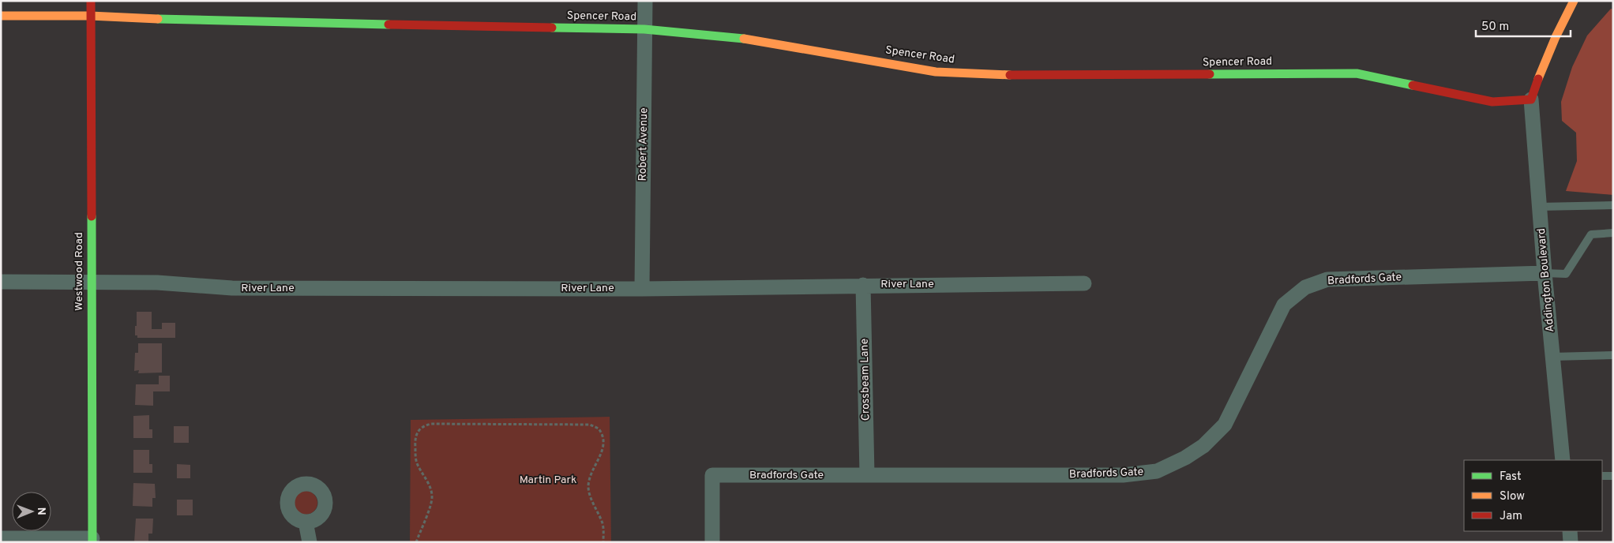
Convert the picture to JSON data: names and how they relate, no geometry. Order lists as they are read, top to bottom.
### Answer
{
  "streets": {
    "street": [
      "Spencer Road",
      "Robert Avenue",
      "Westwood Road",
      "Bradfords Gate",
      "Addington Boulevard",
      "River Lane",
      "Crossbeam Lane"
    ]
  },
  "crossings": [
    ["Spencer Road", "Robert Avenue"],
    ["Spencer Road", "Westwood Road"],
    ["Spencer Road", "Addington Boulevard"],
    ["Robert Avenue", "River Lane"],
    ["Westwood Road", "River Lane"],
    ["Bradfords Gate", "Addington Boulevard"],
    ["Bradfords Gate", "Crossbeam Lane"],
    ["River Lane", "Crossbeam Lane"]
  ],
  "parks": ["Martin Park"],
  "legend": ["Fast", "Slow", "Jam"],
  "scale_bar": "50 m",
  "north": "right"
}
